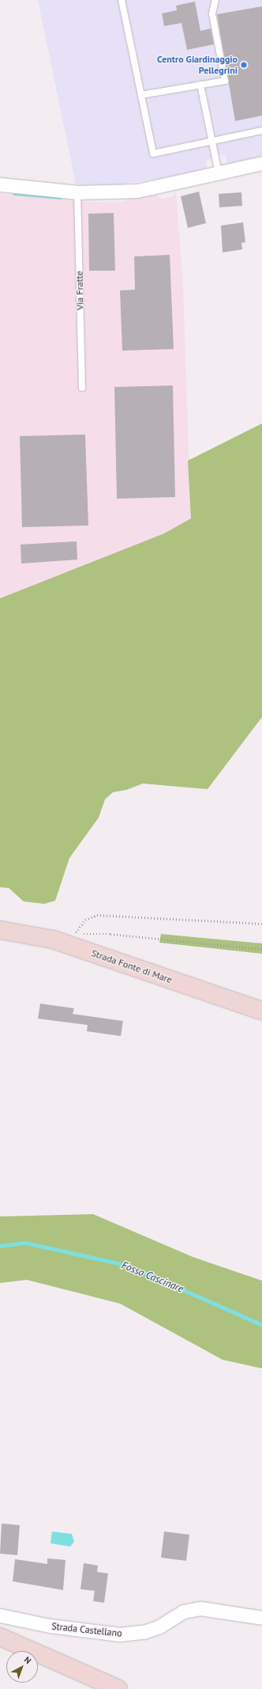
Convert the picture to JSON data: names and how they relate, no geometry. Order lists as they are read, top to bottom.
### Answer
{
  "streets": {
    "street": ["Strada Fonte di Mare", "Strada Castellano"],
    "lane": ["Via Fratte"]
  },
  "water": ["Fosso Cascinare"],
  "places": ["Centro Giardinaggio Pellegrini"],
  "north": "top right"
}
